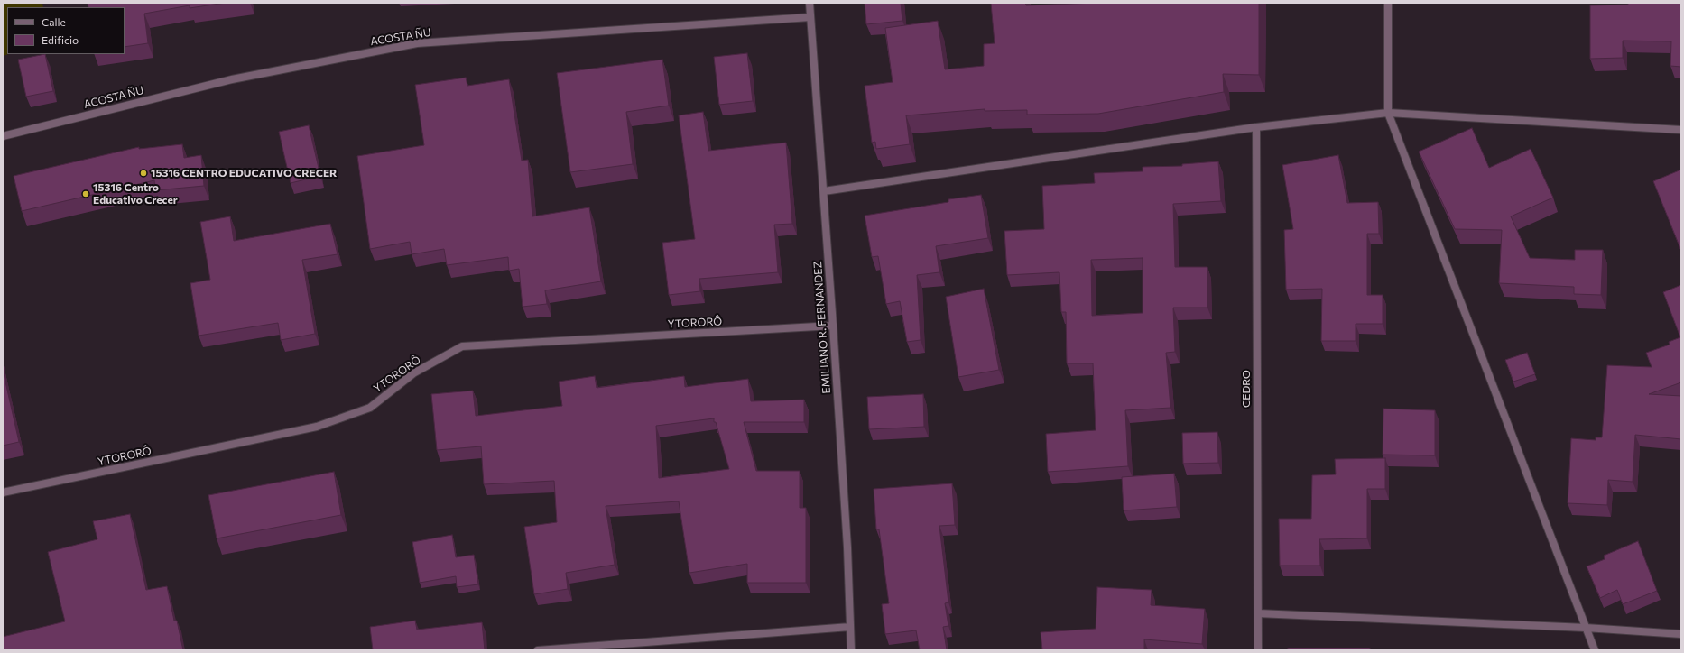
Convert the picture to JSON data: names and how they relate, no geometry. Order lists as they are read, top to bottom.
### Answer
{
  "streets": {
    "street": [
      "ACOSTA ÑU",
      "YTORORÔ",
      "EMILIANO R. FERNANDEZ",
      "CEDRO"
    ]
  },
  "crossings": [
    ["ACOSTA ÑU", "EMILIANO R. FERNANDEZ"],
    ["YTORORÔ", "EMILIANO R. FERNANDEZ"]
  ],
  "places": ["15316 CENTRO EDUCATIVO CRECER", "15316 Centro Educativo Crecer"],
  "legend": ["Calle", "Edificio"]
}
